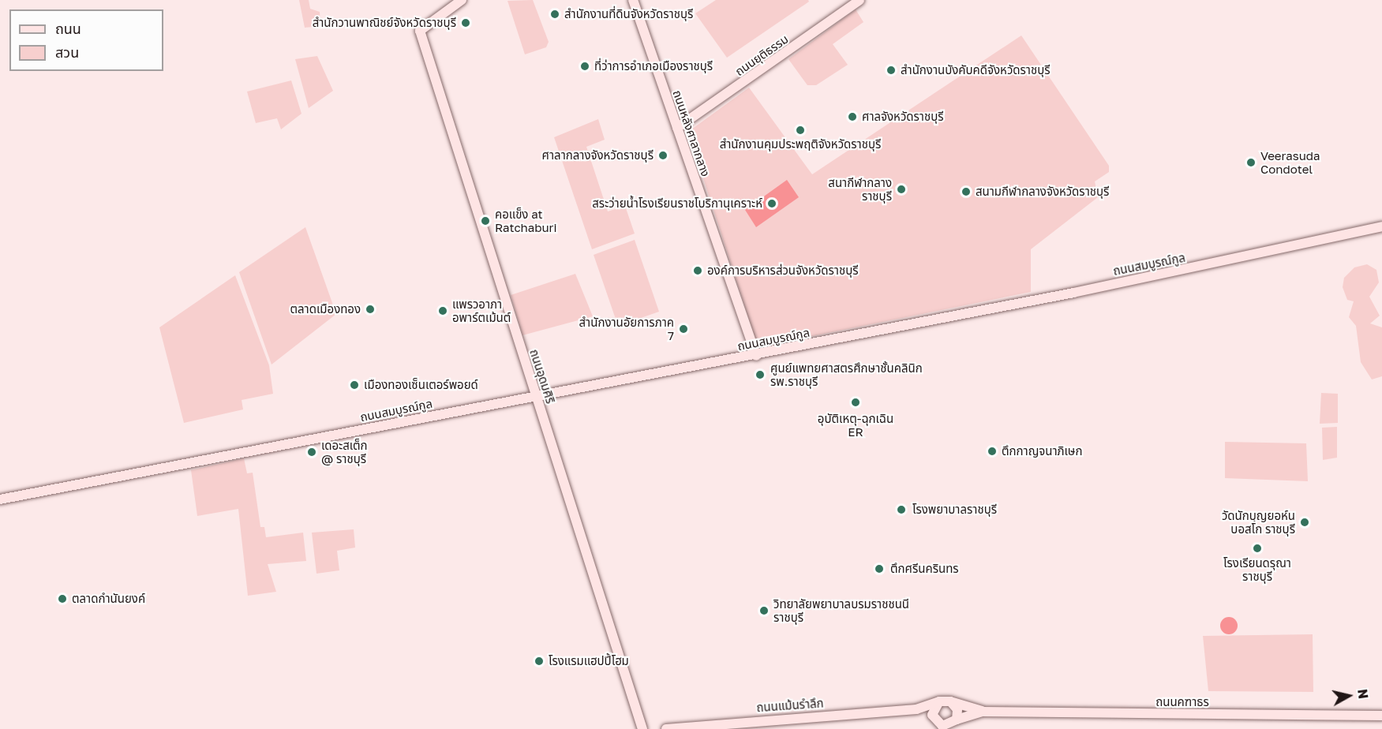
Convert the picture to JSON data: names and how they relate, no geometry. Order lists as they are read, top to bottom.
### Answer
{
  "streets": {
    "street": [
      "ถนนยุติธรรม",
      "ถนนหลังศาลากลาง",
      "ถนนสมบูรณ์กูล",
      "ถนนอุดมศิริ",
      "ถนนคฑาธร",
      "ถนนแม้นรำลึก"
    ]
  },
  "crossings": [
    ["ถนนยุติธรรม", "ถนนหลังศาลากลาง"],
    ["ถนนหลังศาลากลาง", "ถนนสมบูรณ์กูล"],
    ["ถนนสมบูรณ์กูล", "ถนนอุดมศิริ"],
    ["ถนนคฑาธร", "ถนนแม้นรำลึก"]
  ],
  "places": [
    "สำนักงานที่ดินจังหวัดราชบุรี",
    "สำนักวานพาณิชย์จังหวัดราชบุรี",
    "ที่ว่าการอำเภอเมืองราชบุรี",
    "สำนักงานบังคับคดีจังหวัดราชบุรี",
    "ศาลจังหวัดราชบุรี",
    "สำนักงานคุมประพฤติจังหวัดราชบุรี",
    "ศาลากลางจังหวัดราชบุรี",
    "Veerasuda Condotel",
    "สนากีฬากลาง ราชบุรี",
    "สนามกีฬากลางจังหวัดราชบุรี",
    "สระว่ายน้ำโรงเรียนราชโบริกานุเคราะห์",
    "คอแข็ง at Ratchaburi",
    "องค์การบริหารส่วนจังหวัดราชบุรี",
    "ตลาดเมืองทอง",
    "แพรวอาภา อพาร์ตเม้นต์",
    "สำนักงานอัยการภาค 7",
    "ศูนย์แพทยศาสตรศึกษาชั้นคลินิก รพ.ราชบุรี",
    "เมืองทองเซ็นเตอร์พอยด์",
    "อุบัติเหตุ-ฉุกเฉิน ER",
    "ตึกกาญจนาภิเษก",
    "เดอะสเต็ก @ ราชบุรี",
    "โรงพยาบาลราชบุรี",
    "วัดนักบุญยอห์น บอสโก ราชบุรี",
    "โรงเรียนดรุณา ราชบุรี",
    "ตึกศรีนครินทร",
    "ตลาดกำนันยงค์",
    "วิทยาลัยพยาบาลบรมราชชนนี ราชบุรี",
    "โรงแรมแฮปปี้โฮม"
  ],
  "legend": ["ถนน", "สวน"],
  "north": "right"
}
